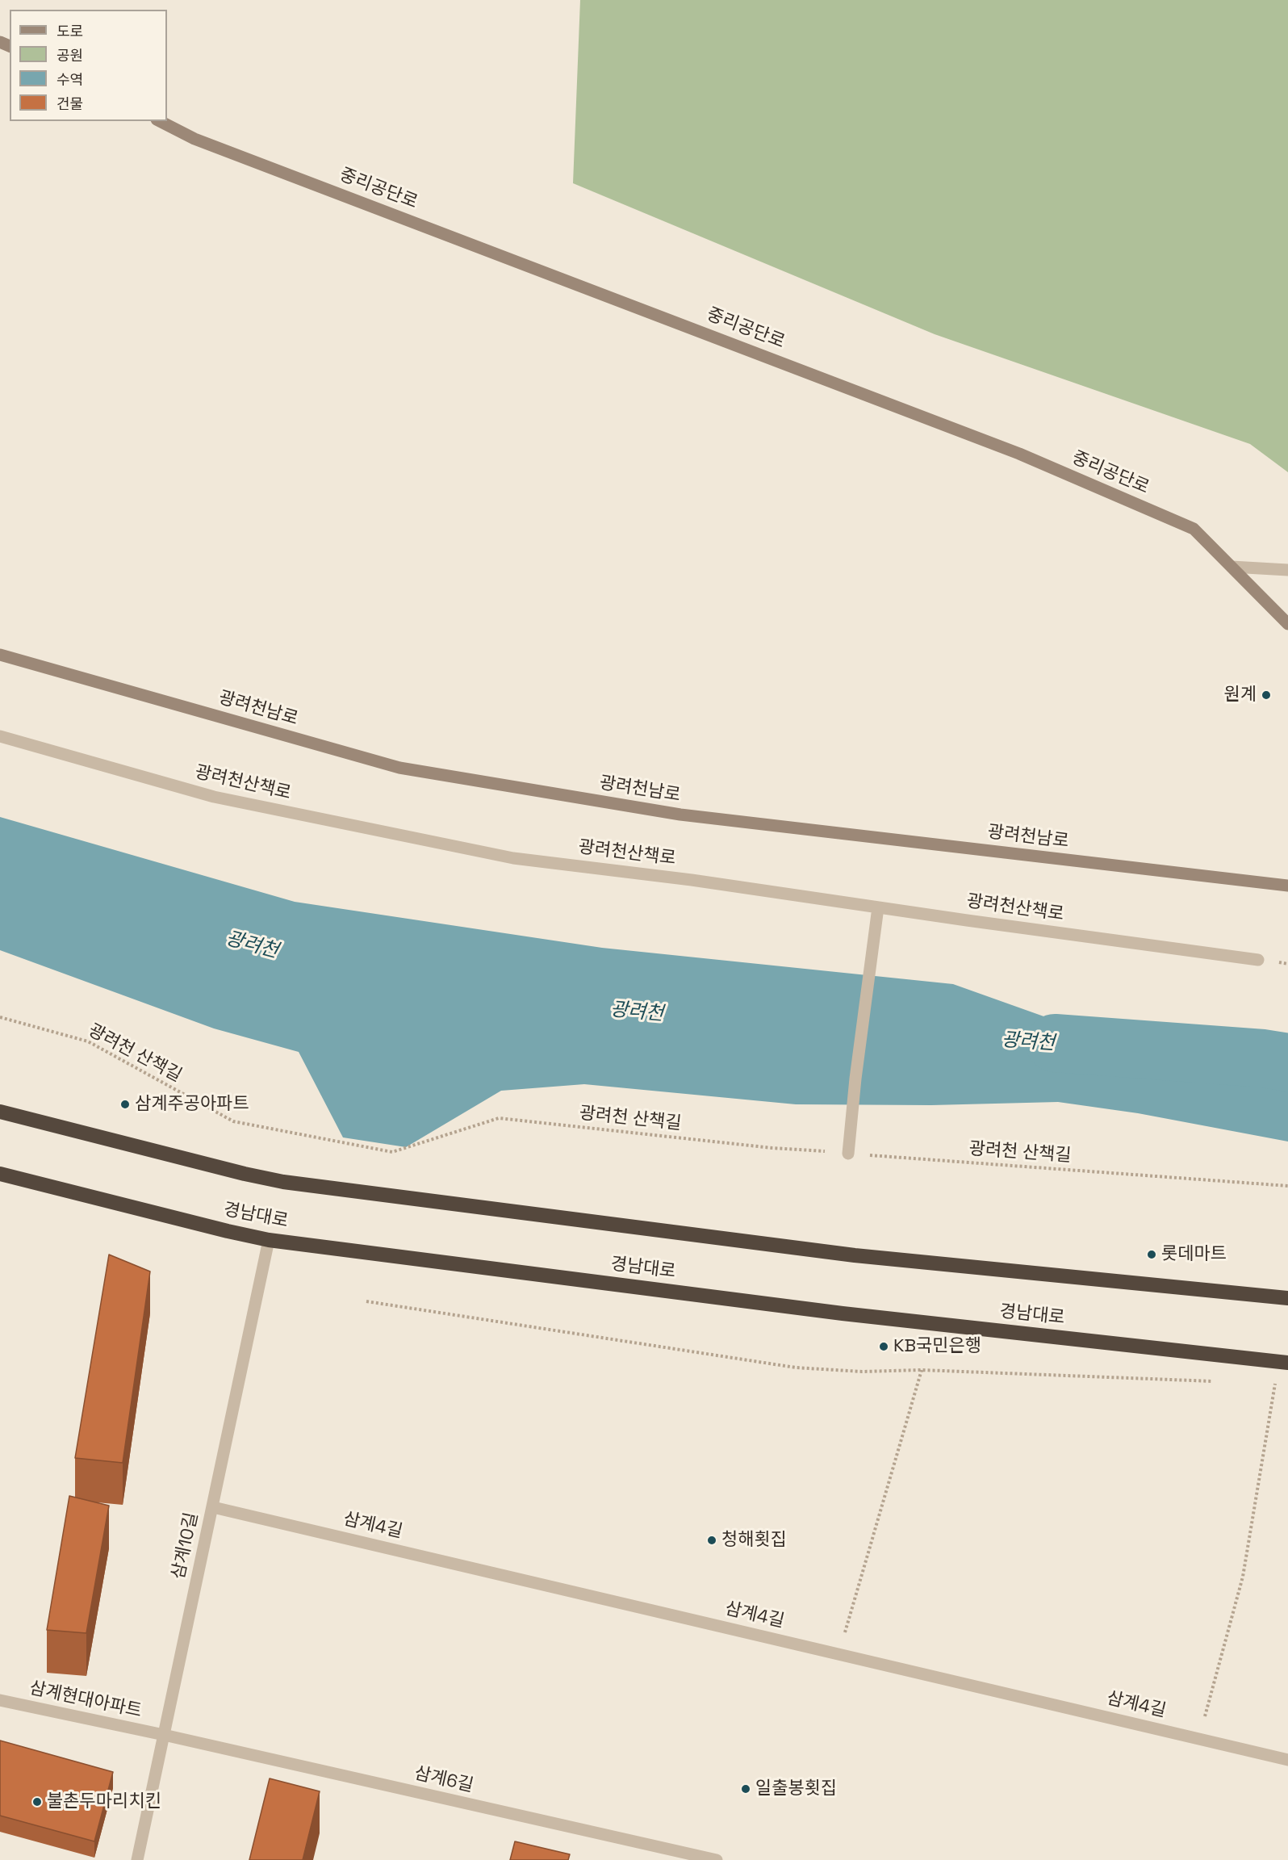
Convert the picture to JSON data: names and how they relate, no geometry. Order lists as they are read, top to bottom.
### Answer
{
  "streets": {
    "highway": ["경남대로"],
    "street": [
      "중리공단로",
      "광려천남로",
      "광려천산책로",
      "삼계4길",
      "삼계10길",
      "삼계현대아파트",
      "삼계6길"
    ],
    "path": ["광려천 산책길"]
  },
  "crossings": [
    ["경남대로", "삼계10길"],
    ["삼계4길", "삼계10길"],
    ["삼계10길", "삼계현대아파트"],
    ["삼계10길", "삼계6길"],
    ["삼계현대아파트", "삼계6길"]
  ],
  "water": ["광려천"],
  "places": [
    "원계",
    "삼계주공아파트",
    "롯데마트",
    "KB국민은행",
    "청해횟집",
    "일출봉횟집",
    "불촌두마리치킨"
  ],
  "legend": [
    "도로",
    "공원",
    "수역",
    "건물"
  ]
}
